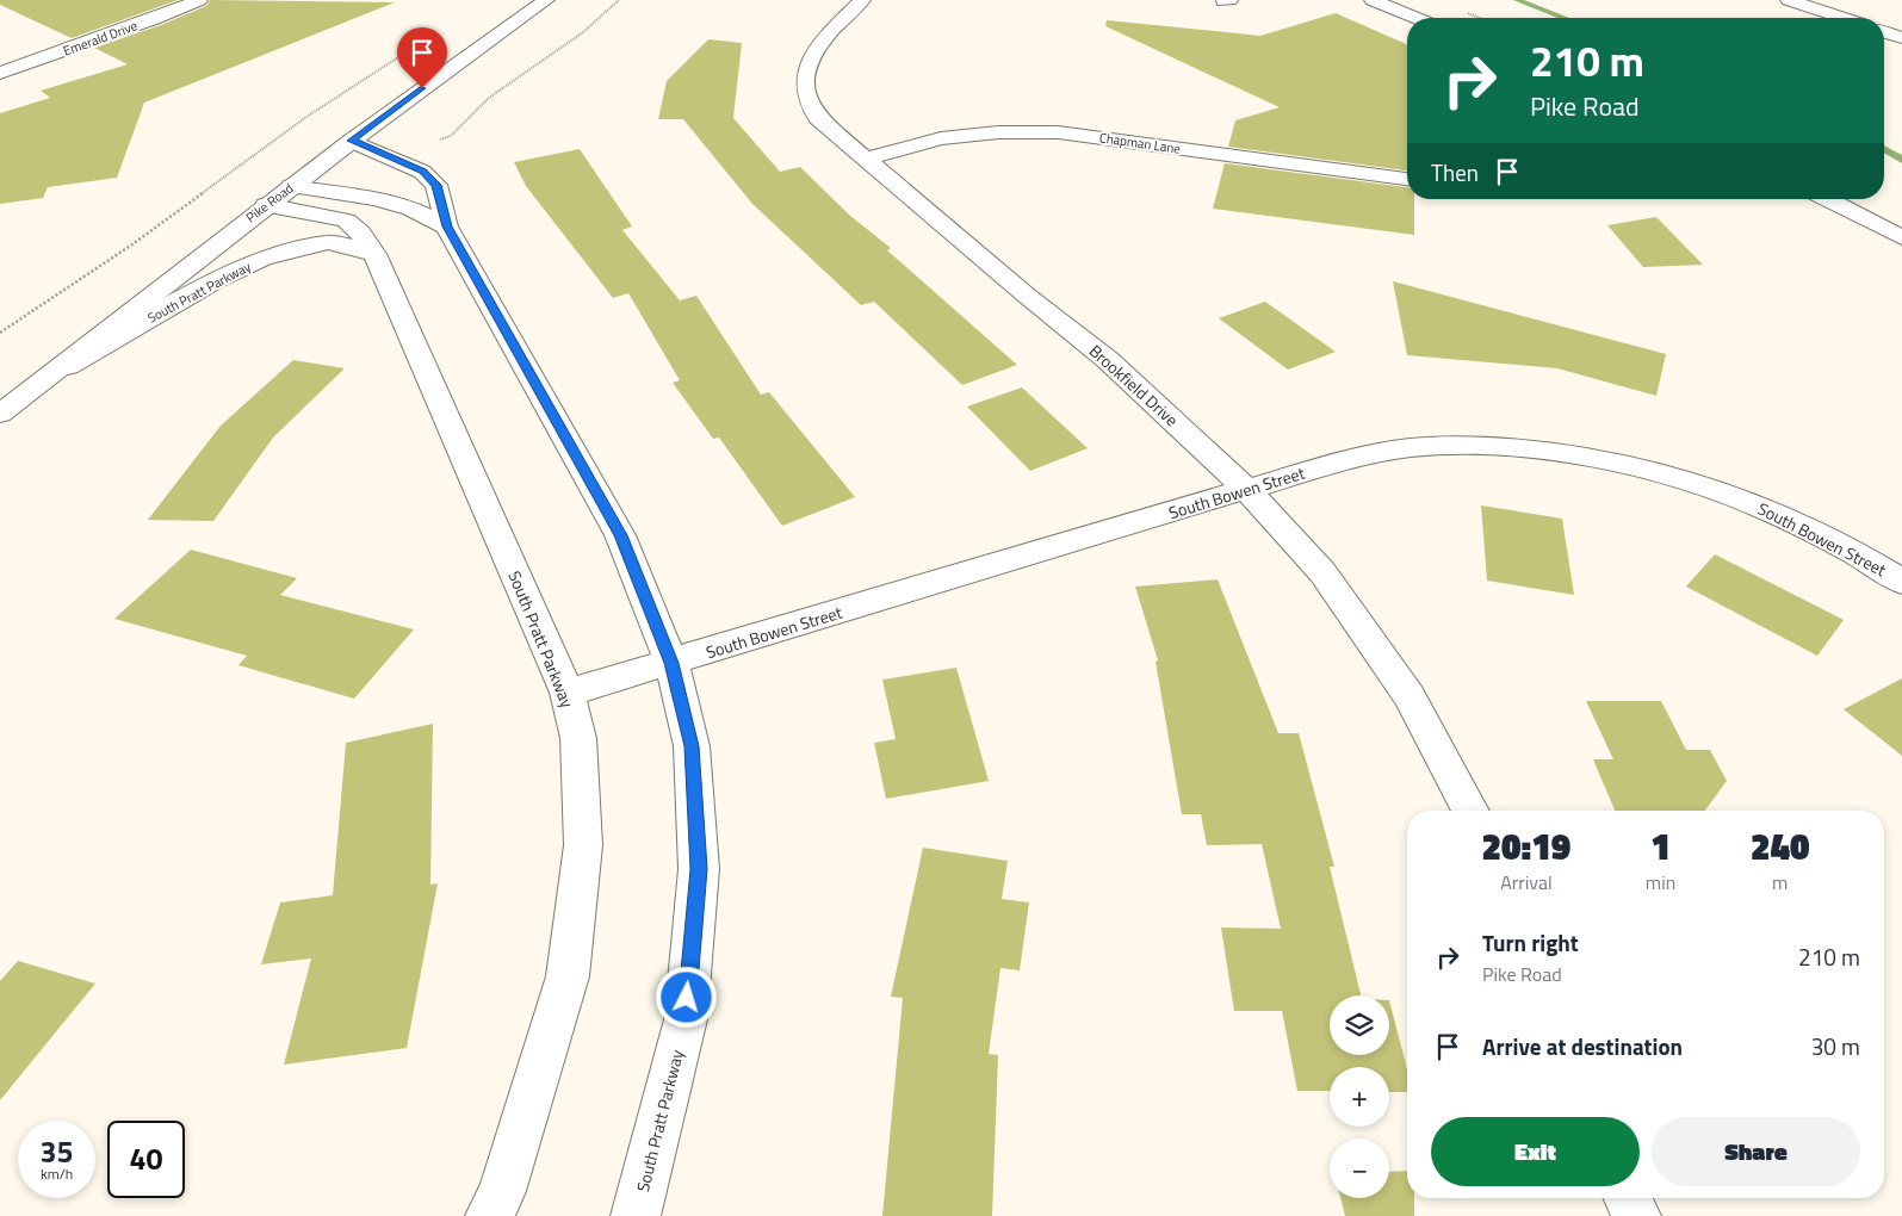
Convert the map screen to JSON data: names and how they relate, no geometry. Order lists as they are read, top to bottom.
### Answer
{
  "streets": {
    "street": [
      "Emerald Drive",
      "Chapman Lane",
      "Pike Road",
      "South Pratt Parkway",
      "Brookfield Drive",
      "South Bowen Street"
    ]
  },
  "crossings": [
    ["Chapman Lane", "Brookfield Drive"],
    ["Pike Road", "South Pratt Parkway"],
    ["South Pratt Parkway", "South Bowen Street"],
    ["Brookfield Drive", "South Bowen Street"]
  ],
  "page": {
    "turn": ["210 m", "Pike Road"],
    "then": "Then",
    "eta": [
      "20:19",
      "Arrival",
      "1",
      "min",
      "240",
      "m"
    ],
    "list": [
      {
        "name": "Turn right",
        "note": "Pike Road",
        "value": "210 m"
      },
      {
        "name": "Arrive at destination",
        "value": "30 m"
      }
    ],
    "map_buttons": ["+", "−"],
    "buttons": ["Exit", "Share"],
    "speed": "35 km/h",
    "limit": "40"
  }
}
